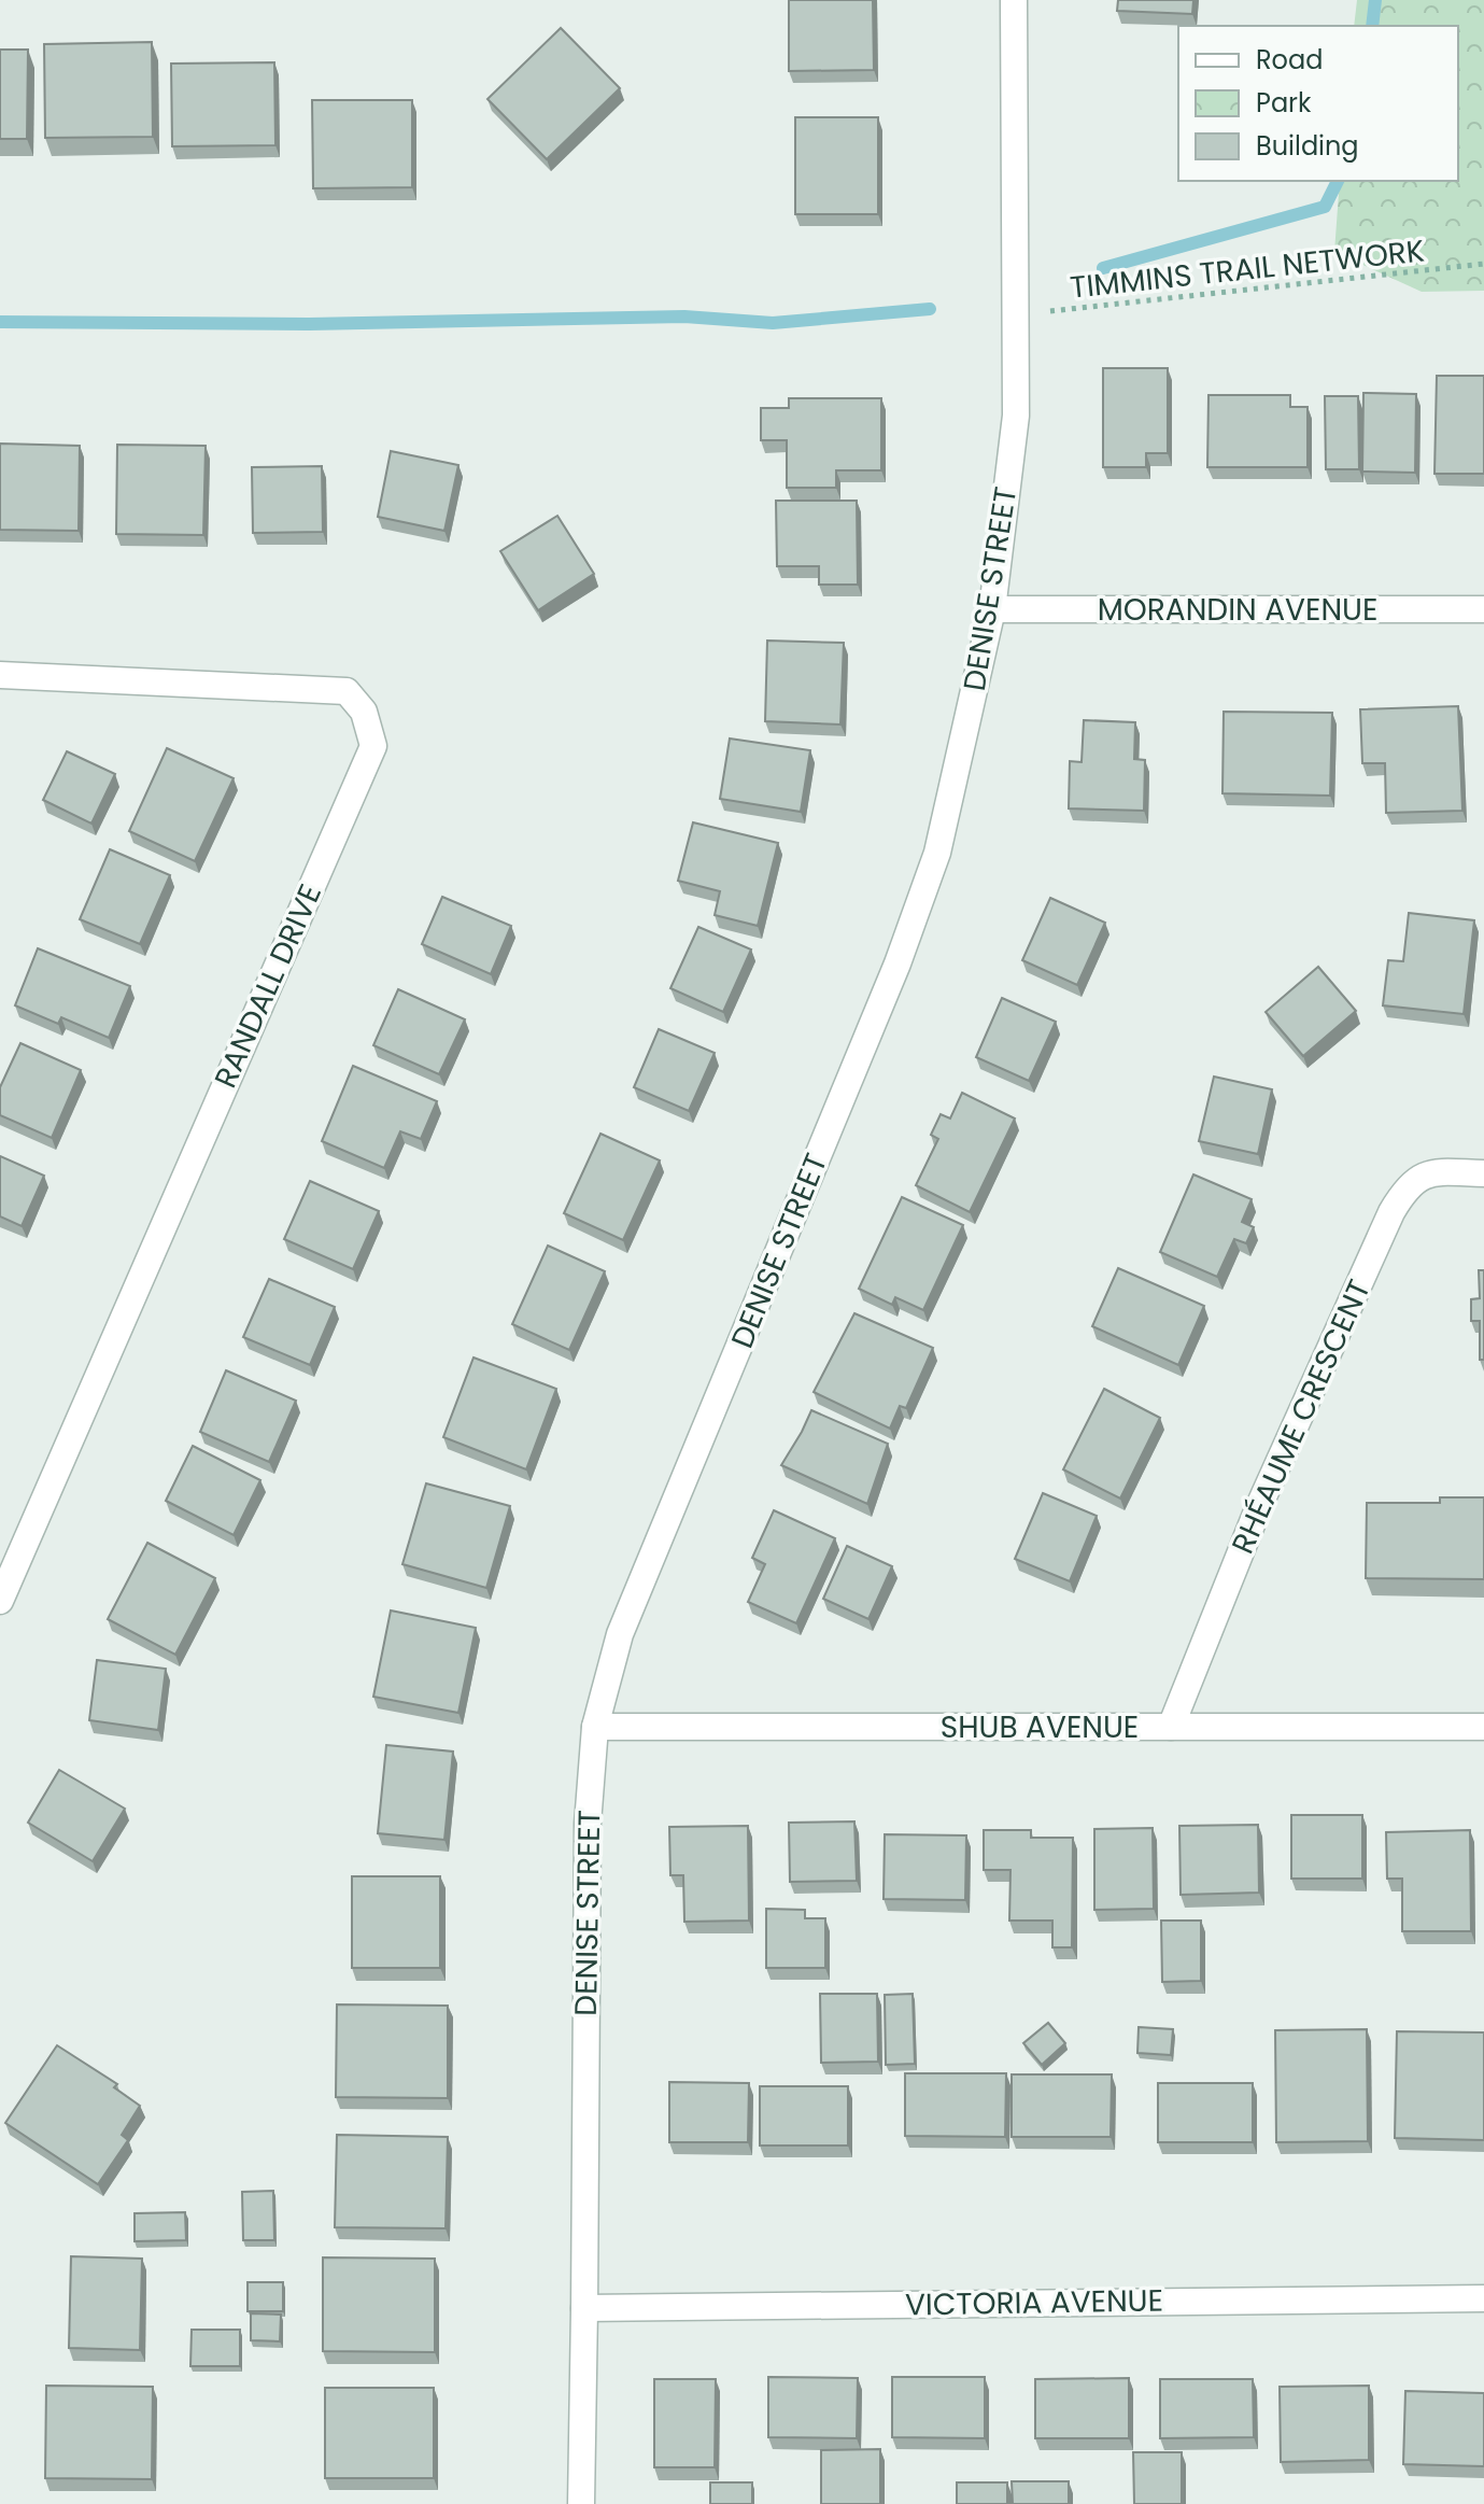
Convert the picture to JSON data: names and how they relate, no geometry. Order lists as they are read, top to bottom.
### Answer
{
  "streets": {
    "street": [
      "DENISE STREET",
      "MORANDIN AVENUE",
      "RANDALL DRIVE",
      "RHÉAUME CRESCENT",
      "SHUB AVENUE",
      "VICTORIA AVENUE"
    ],
    "path": ["TIMMINS TRAIL NETWORK"]
  },
  "crossings": [
    ["TIMMINS TRAIL NETWORK", "DENISE STREET"],
    ["DENISE STREET", "MORANDIN AVENUE"],
    ["DENISE STREET", "SHUB AVENUE"],
    ["DENISE STREET", "VICTORIA AVENUE"],
    ["RHÉAUME CRESCENT", "SHUB AVENUE"]
  ],
  "legend": ["Road", "Park", "Building"]
}
